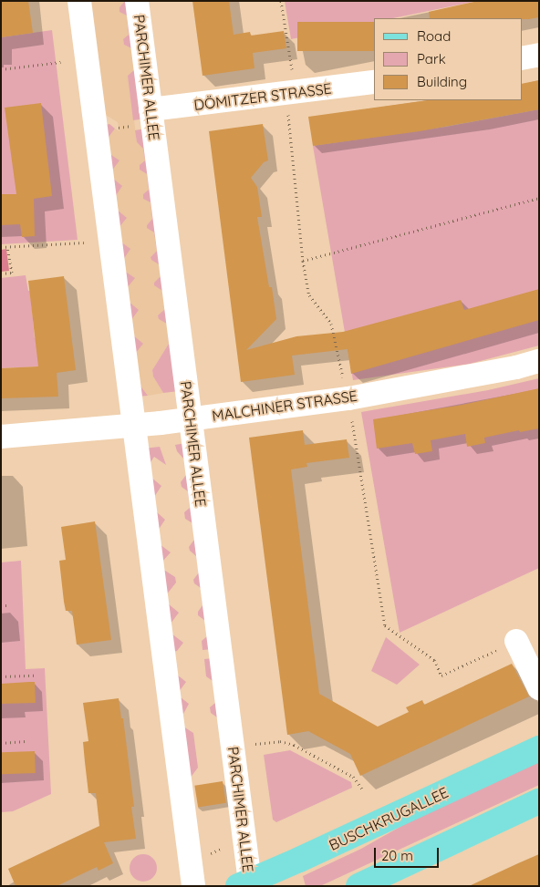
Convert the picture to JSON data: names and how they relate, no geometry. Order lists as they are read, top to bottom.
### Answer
{
  "streets": {
    "main road": ["BUSCHKRUGALLEE"],
    "street": ["PARCHIMER ALLEE", "DÖMITZER STRASSE", "MALCHINER STRASSE"]
  },
  "crossings": [
    ["PARCHIMER ALLEE", "DÖMITZER STRASSE"],
    ["PARCHIMER ALLEE", "MALCHINER STRASSE"],
    ["PARCHIMER ALLEE", "BUSCHKRUGALLEE"]
  ],
  "legend": ["Road", "Park", "Building"],
  "scale_bar": "20 m"
}
